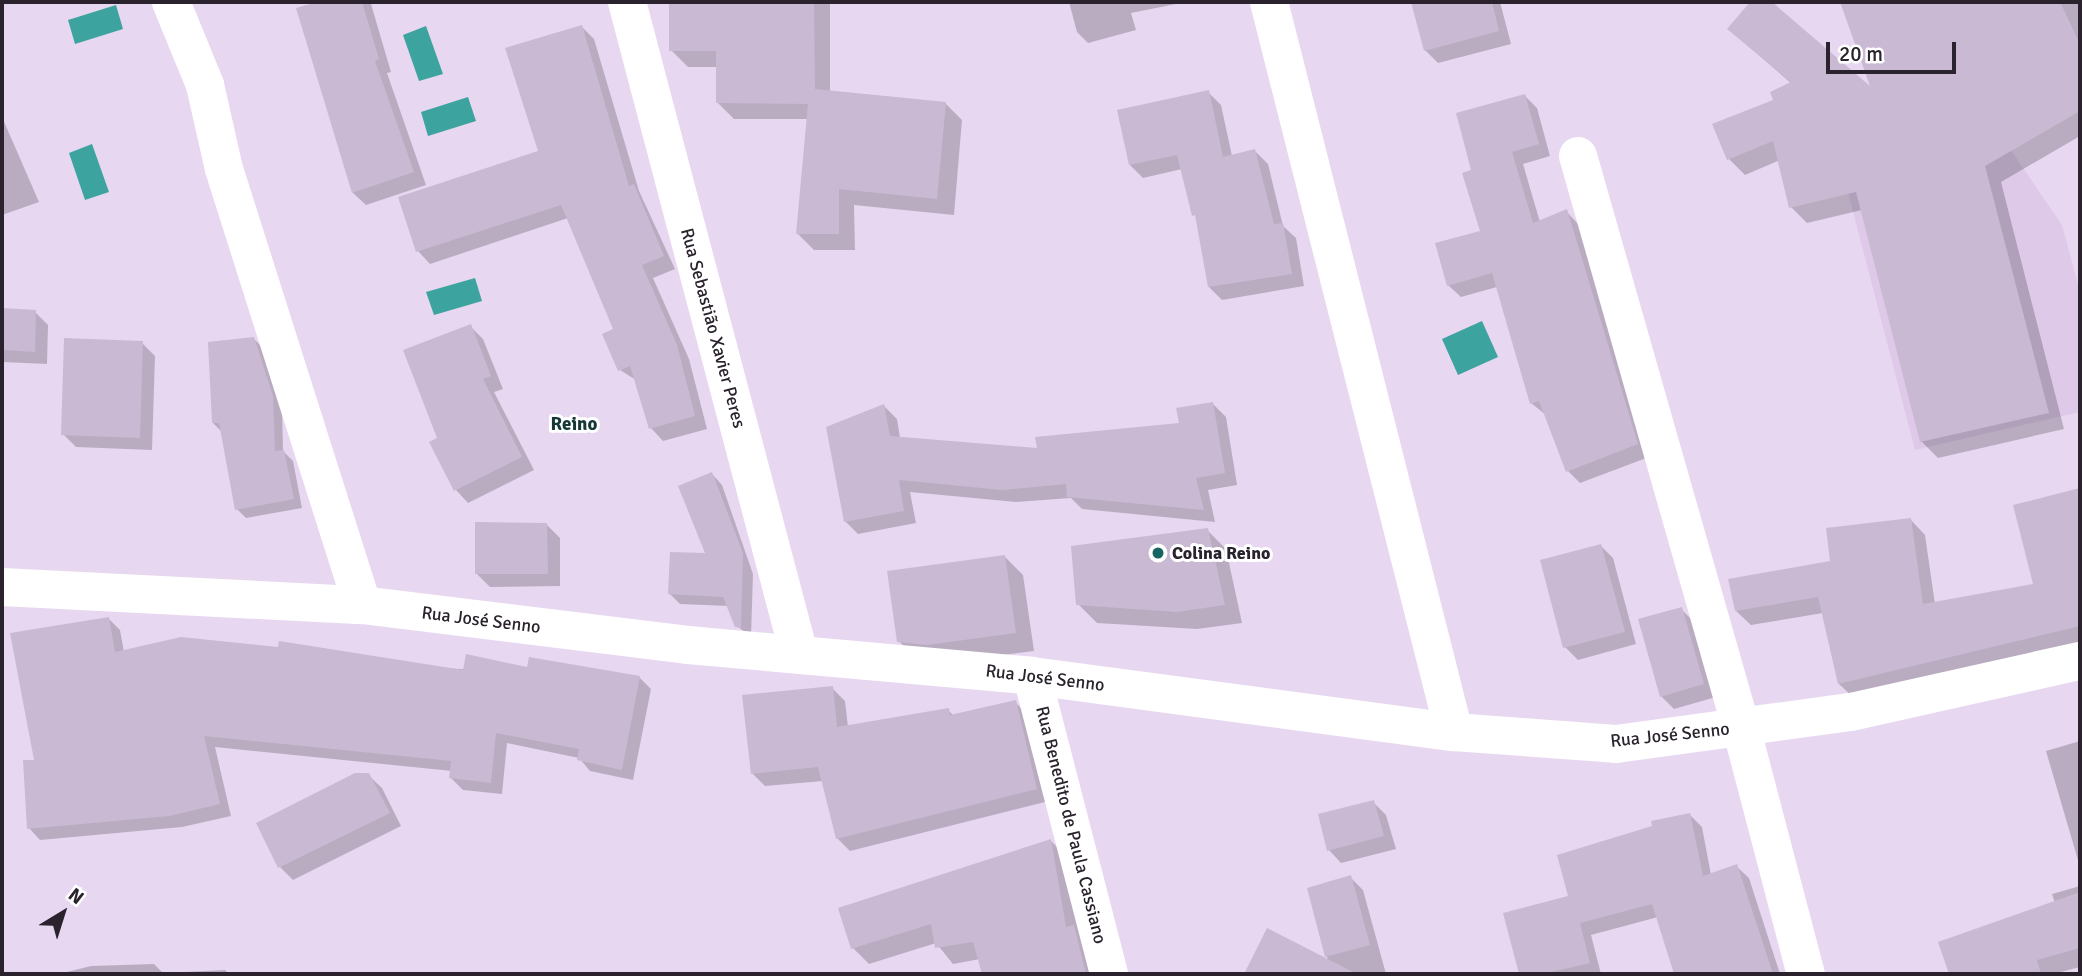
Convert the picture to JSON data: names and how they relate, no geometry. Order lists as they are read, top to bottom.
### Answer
{
  "streets": {
    "street": ["Rua Sebastião Xavier Peres", "Rua José Senno", "Rua Benedito de Paula Cassiano"]
  },
  "crossings": [
    ["Rua Sebastião Xavier Peres", "Rua José Senno"],
    ["Rua José Senno", "Rua Benedito de Paula Cassiano"]
  ],
  "districts": ["Reino"],
  "places": ["Colina Reino"],
  "scale_bar": "20 m",
  "north": "top right"
}
